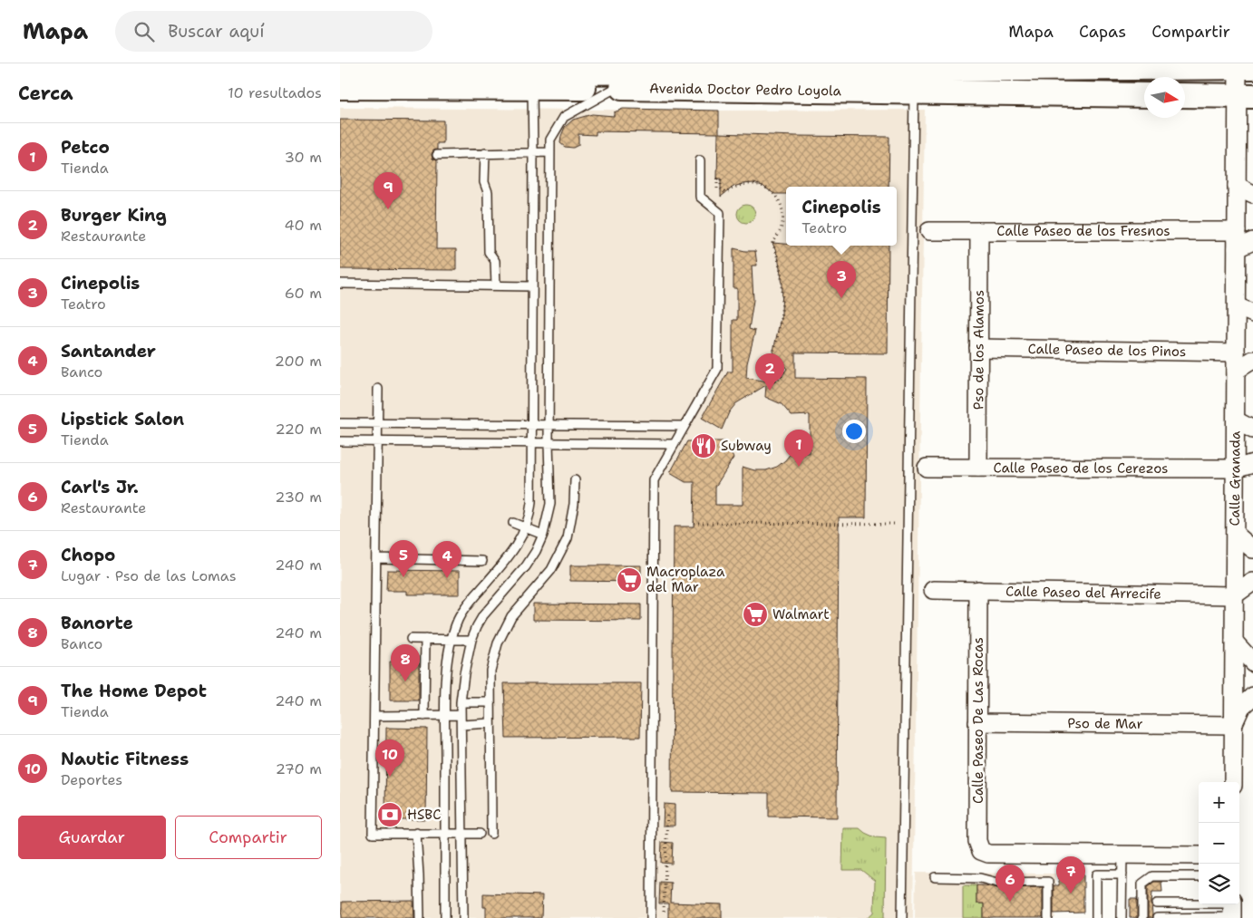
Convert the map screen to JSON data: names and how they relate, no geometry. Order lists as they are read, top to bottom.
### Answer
{
  "streets": {
    "main road": ["Avenida Doctor Pedro Loyola"],
    "street": [
      "Calle Paseo de los Fresnos",
      "Pso de los Alamos",
      "Calle Paseo de los Pinos",
      "Calle Paseo de los Cerezos",
      "Calle Granada",
      "Calle Paseo del Arrecife",
      "Calle Paseo De Las Rocas",
      "Pso de Mar"
    ]
  },
  "crossings": [
    ["Avenida Doctor Pedro Loyola", "Calle Granada"],
    ["Calle Paseo de los Fresnos", "Pso de los Alamos"],
    ["Calle Paseo de los Fresnos", "Calle Granada"],
    ["Pso de los Alamos", "Calle Paseo de los Pinos"],
    ["Pso de los Alamos", "Calle Paseo de los Cerezos"],
    ["Calle Paseo de los Pinos", "Calle Granada"],
    ["Calle Paseo de los Cerezos", "Calle Granada"],
    ["Calle Granada", "Calle Paseo del Arrecife"],
    ["Calle Granada", "Pso de Mar"],
    ["Calle Paseo del Arrecife", "Calle Paseo De Las Rocas"],
    ["Calle Paseo De Las Rocas", "Pso de Mar"]
  ],
  "places": {
    "restaurant": ["Subway"],
    "supermarket": ["Macroplaza del Mar", "Walmart"],
    "bank": ["HSBC"]
  },
  "north": "right",
  "page": {
    "header": "Mapa",
    "search": "Buscar aquí",
    "nav": ["Mapa", "Capas", "Compartir"],
    "heading": ["Cerca", "10 resultados"],
    "list": [
      {
        "mark": "1",
        "name": "Petco",
        "note": "Tienda",
        "value": "30 m"
      },
      {
        "mark": "2",
        "name": "Burger King",
        "note": "Restaurante",
        "value": "40 m"
      },
      {
        "mark": "3",
        "name": "Cinepolis",
        "note": "Teatro",
        "value": "60 m"
      },
      {
        "mark": "4",
        "name": "Santander",
        "note": "Banco",
        "value": "200 m"
      },
      {
        "mark": "5",
        "name": "Lipstick Salon",
        "note": "Tienda",
        "value": "220 m"
      },
      {
        "mark": "6",
        "name": "Carl's Jr.",
        "note": "Restaurante",
        "value": "230 m"
      },
      {
        "mark": "7",
        "name": "Chopo",
        "note": "Lugar · Pso de las Lomas",
        "value": "240 m"
      },
      {
        "mark": "8",
        "name": "Banorte",
        "note": "Banco",
        "value": "240 m"
      },
      {
        "mark": "9",
        "name": "The Home Depot",
        "note": "Tienda",
        "value": "240 m"
      },
      {
        "mark": "10",
        "name": "Nautic Fitness",
        "note": "Deportes",
        "value": "270 m"
      }
    ],
    "pins": [
      "9",
      "3",
      "2",
      "1",
      "5",
      "4",
      "8",
      "10",
      "7",
      "6"
    ],
    "popup": ["Cinepolis", "Teatro"],
    "map_buttons": ["+", "−"],
    "buttons": ["Guardar", "Compartir"]
  }
}
